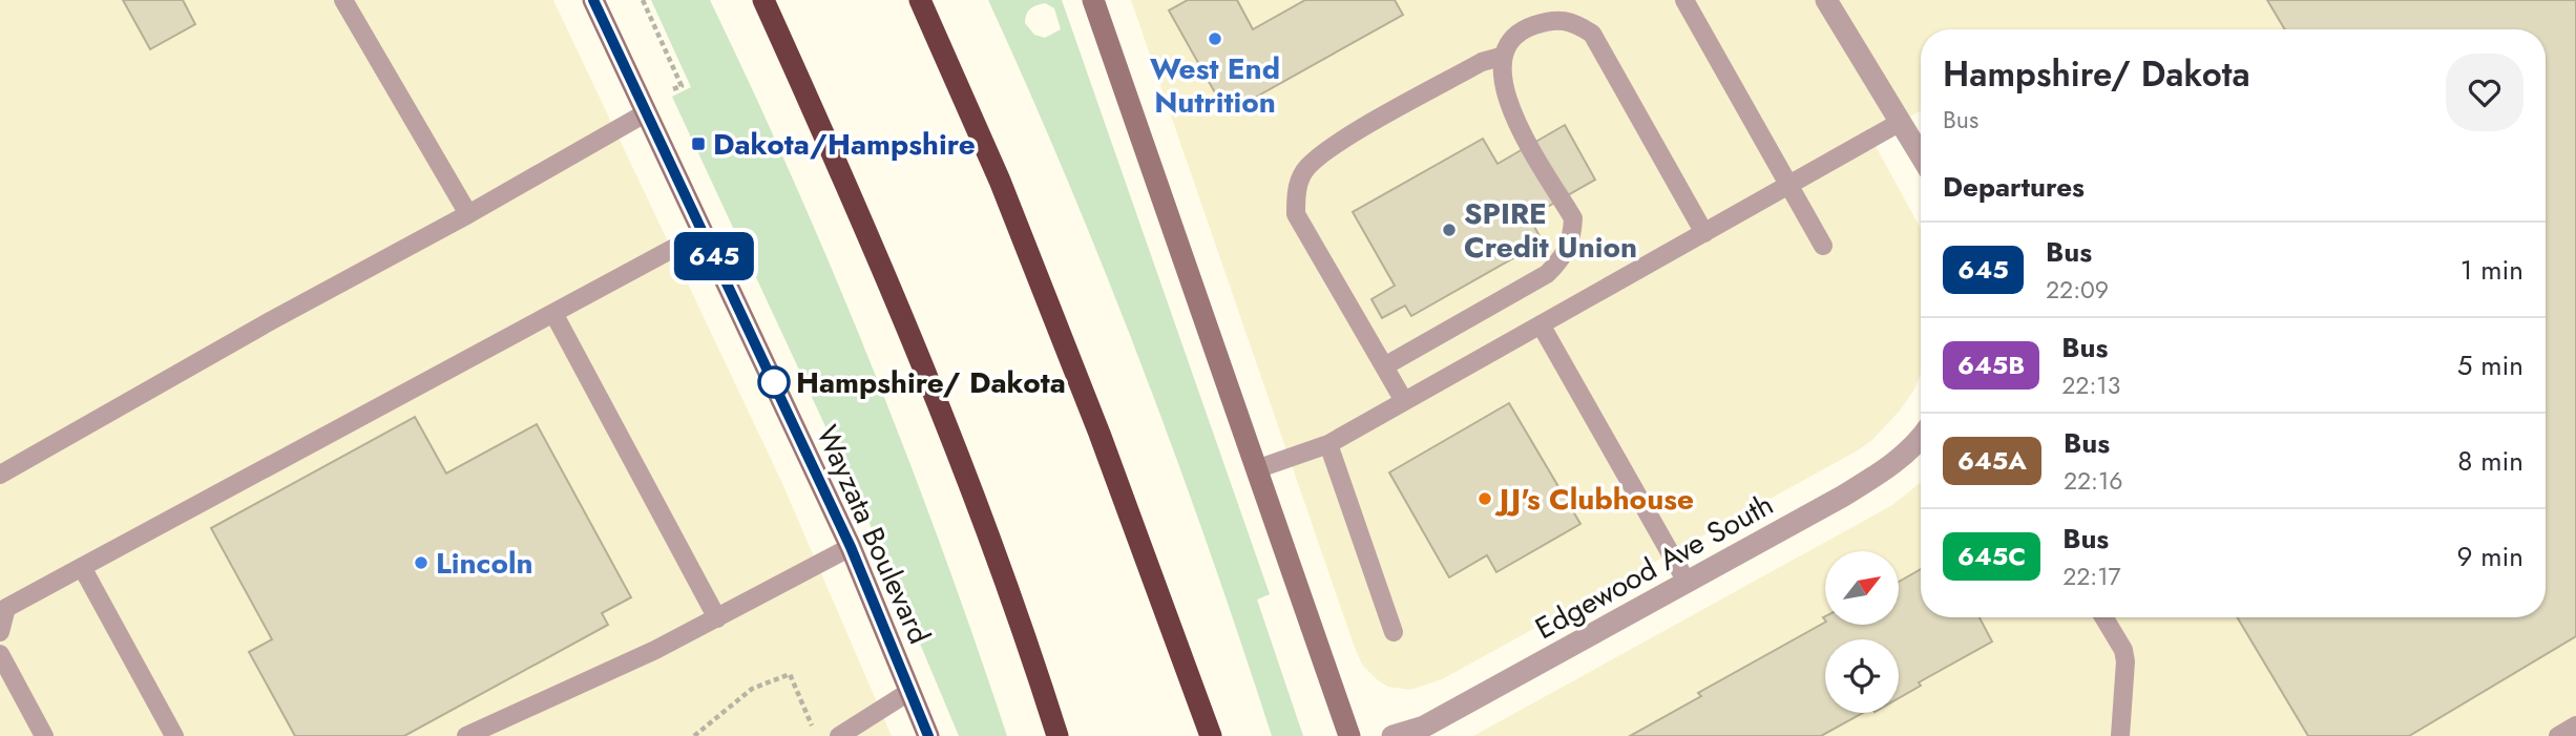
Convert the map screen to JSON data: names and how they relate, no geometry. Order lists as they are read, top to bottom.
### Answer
{
  "streets": {
    "street": ["Wayzata Boulevard", "Edgewood Ave South"]
  },
  "places": {
    "other": [
      "West End Nutrition",
      "SPIRE Credit Union",
      "Hampshire/ Dakota",
      "JJ's Clubhouse",
      "Lincoln"
    ],
    "transit": ["Dakota/Hampshire"]
  },
  "lines": ["bus line 645"],
  "north": "top right",
  "page": {
    "on_map": "645",
    "heading": [
      ["Hampshire/ Dakota", "Bus"],
      "Departures"
    ],
    "list": [
      {
        "mark": "645",
        "name": "Bus",
        "note": "22:09",
        "value": "1 min"
      },
      {
        "mark": "645B",
        "name": "Bus",
        "note": "22:13",
        "value": "5 min"
      },
      {
        "mark": "645A",
        "name": "Bus",
        "note": "22:16",
        "value": "8 min"
      },
      {
        "mark": "645C",
        "name": "Bus",
        "note": "22:17",
        "value": "9 min"
      }
    ]
  }
}
